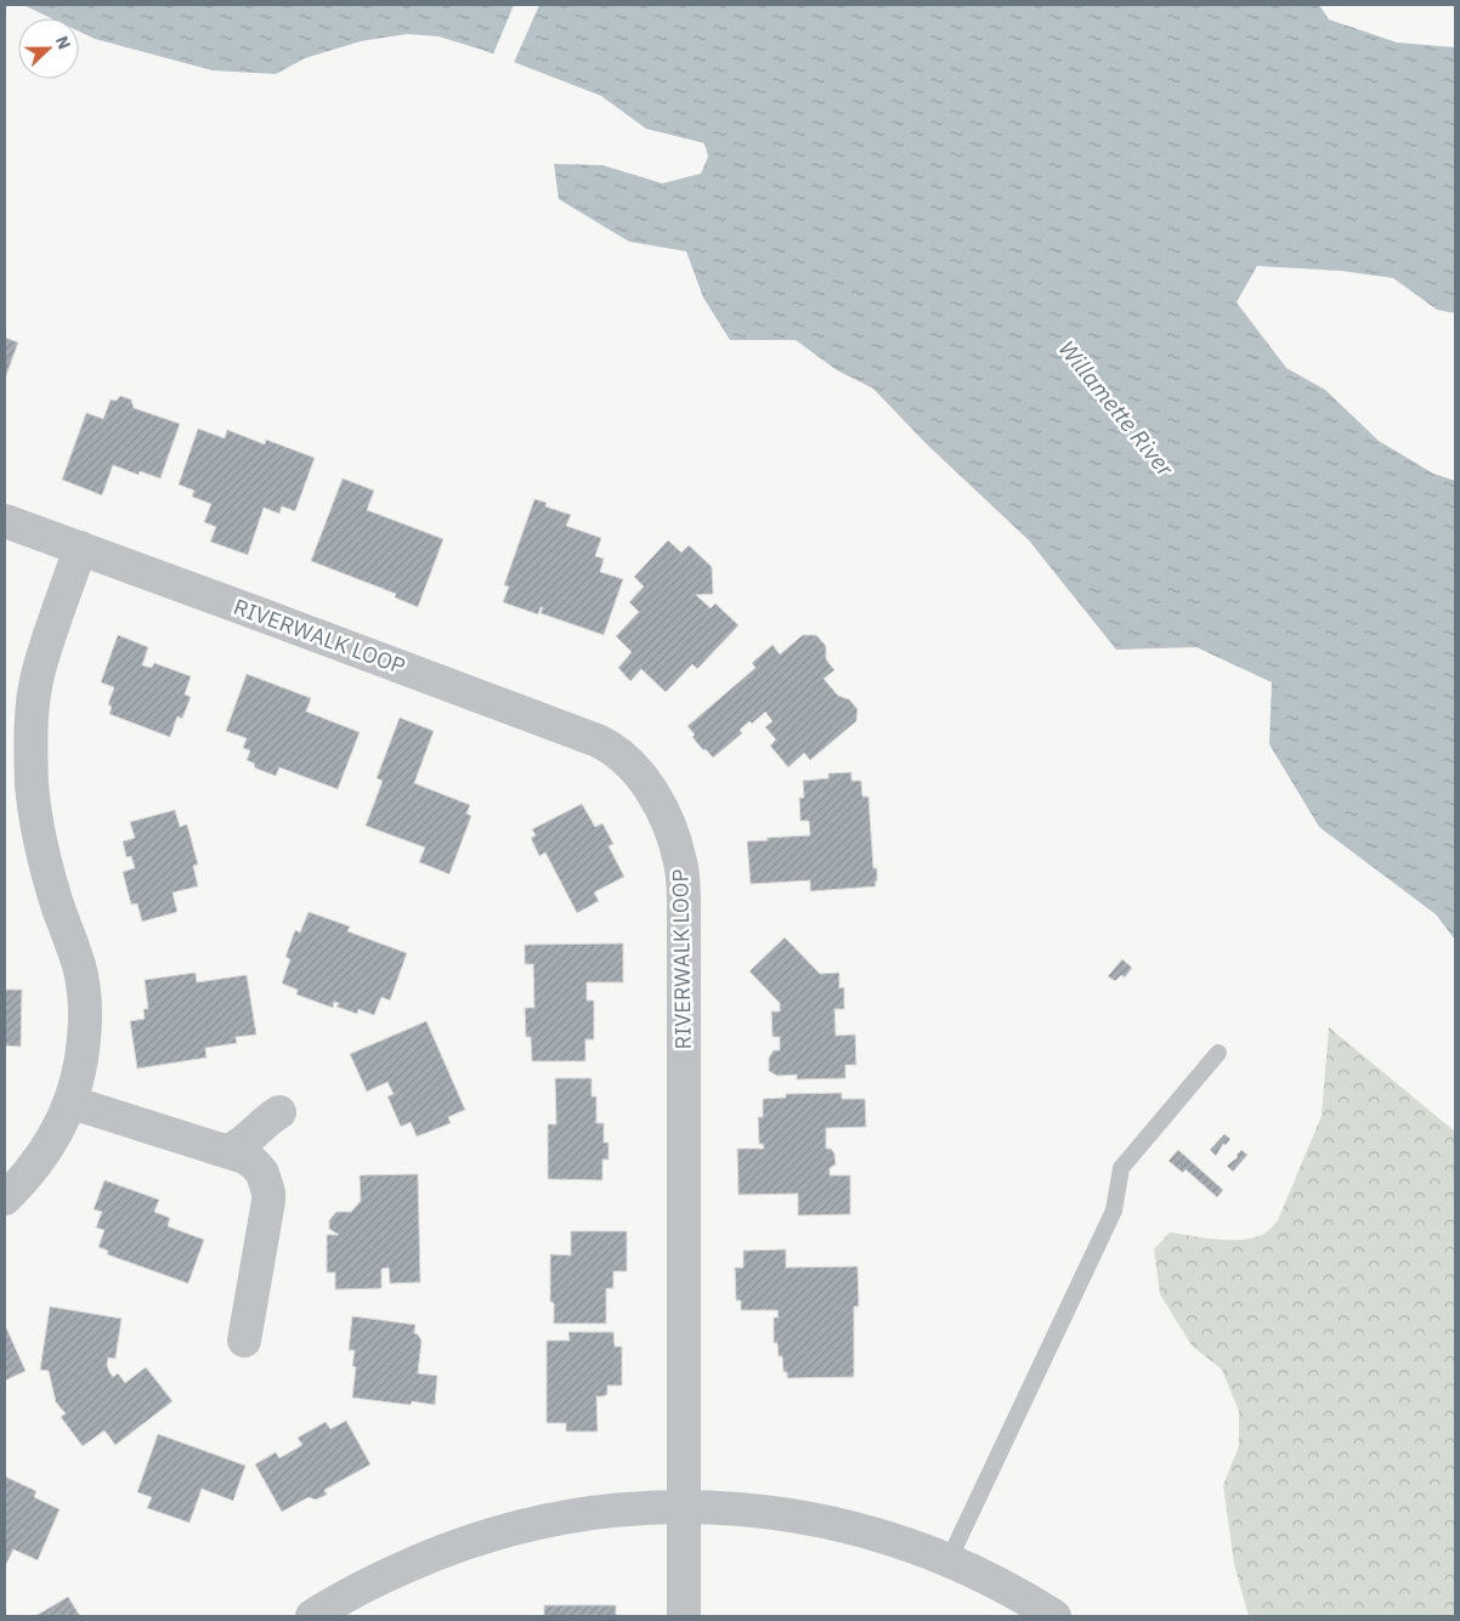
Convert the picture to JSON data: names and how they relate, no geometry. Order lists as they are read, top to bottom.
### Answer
{
  "streets": {
    "street": ["RIVERWALK LOOP"]
  },
  "water": ["Willamette River"],
  "north": "right"
}
